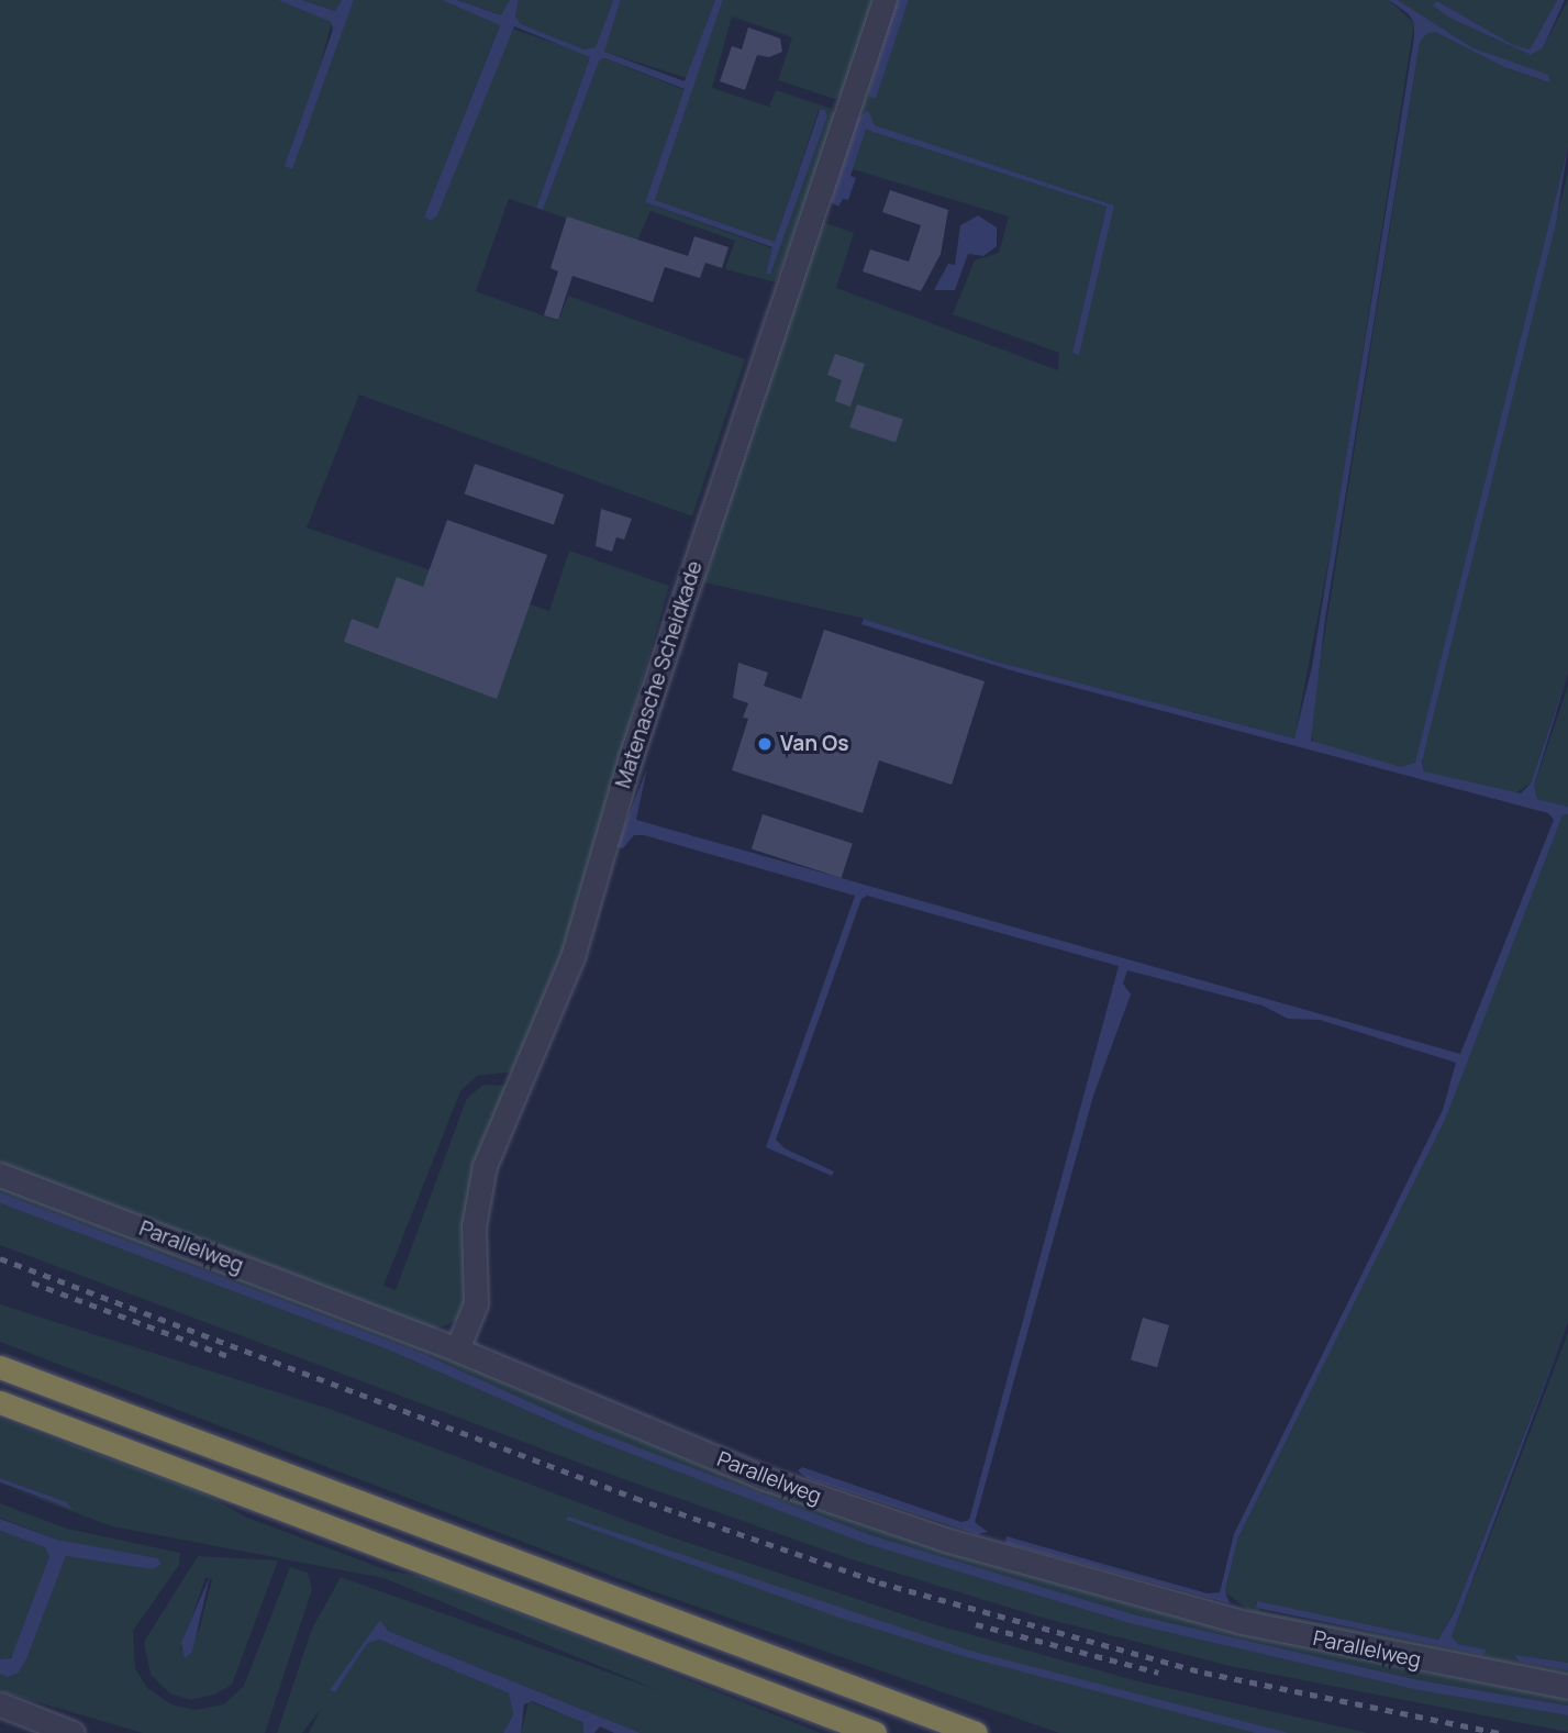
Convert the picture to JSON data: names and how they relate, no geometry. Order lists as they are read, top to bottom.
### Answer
{
  "streets": {
    "street": ["Matenasche Scheidkade", "Parallelweg"]
  },
  "crossings": [
    ["Matenasche Scheidkade", "Parallelweg"]
  ],
  "places": ["Van Os"]
}
